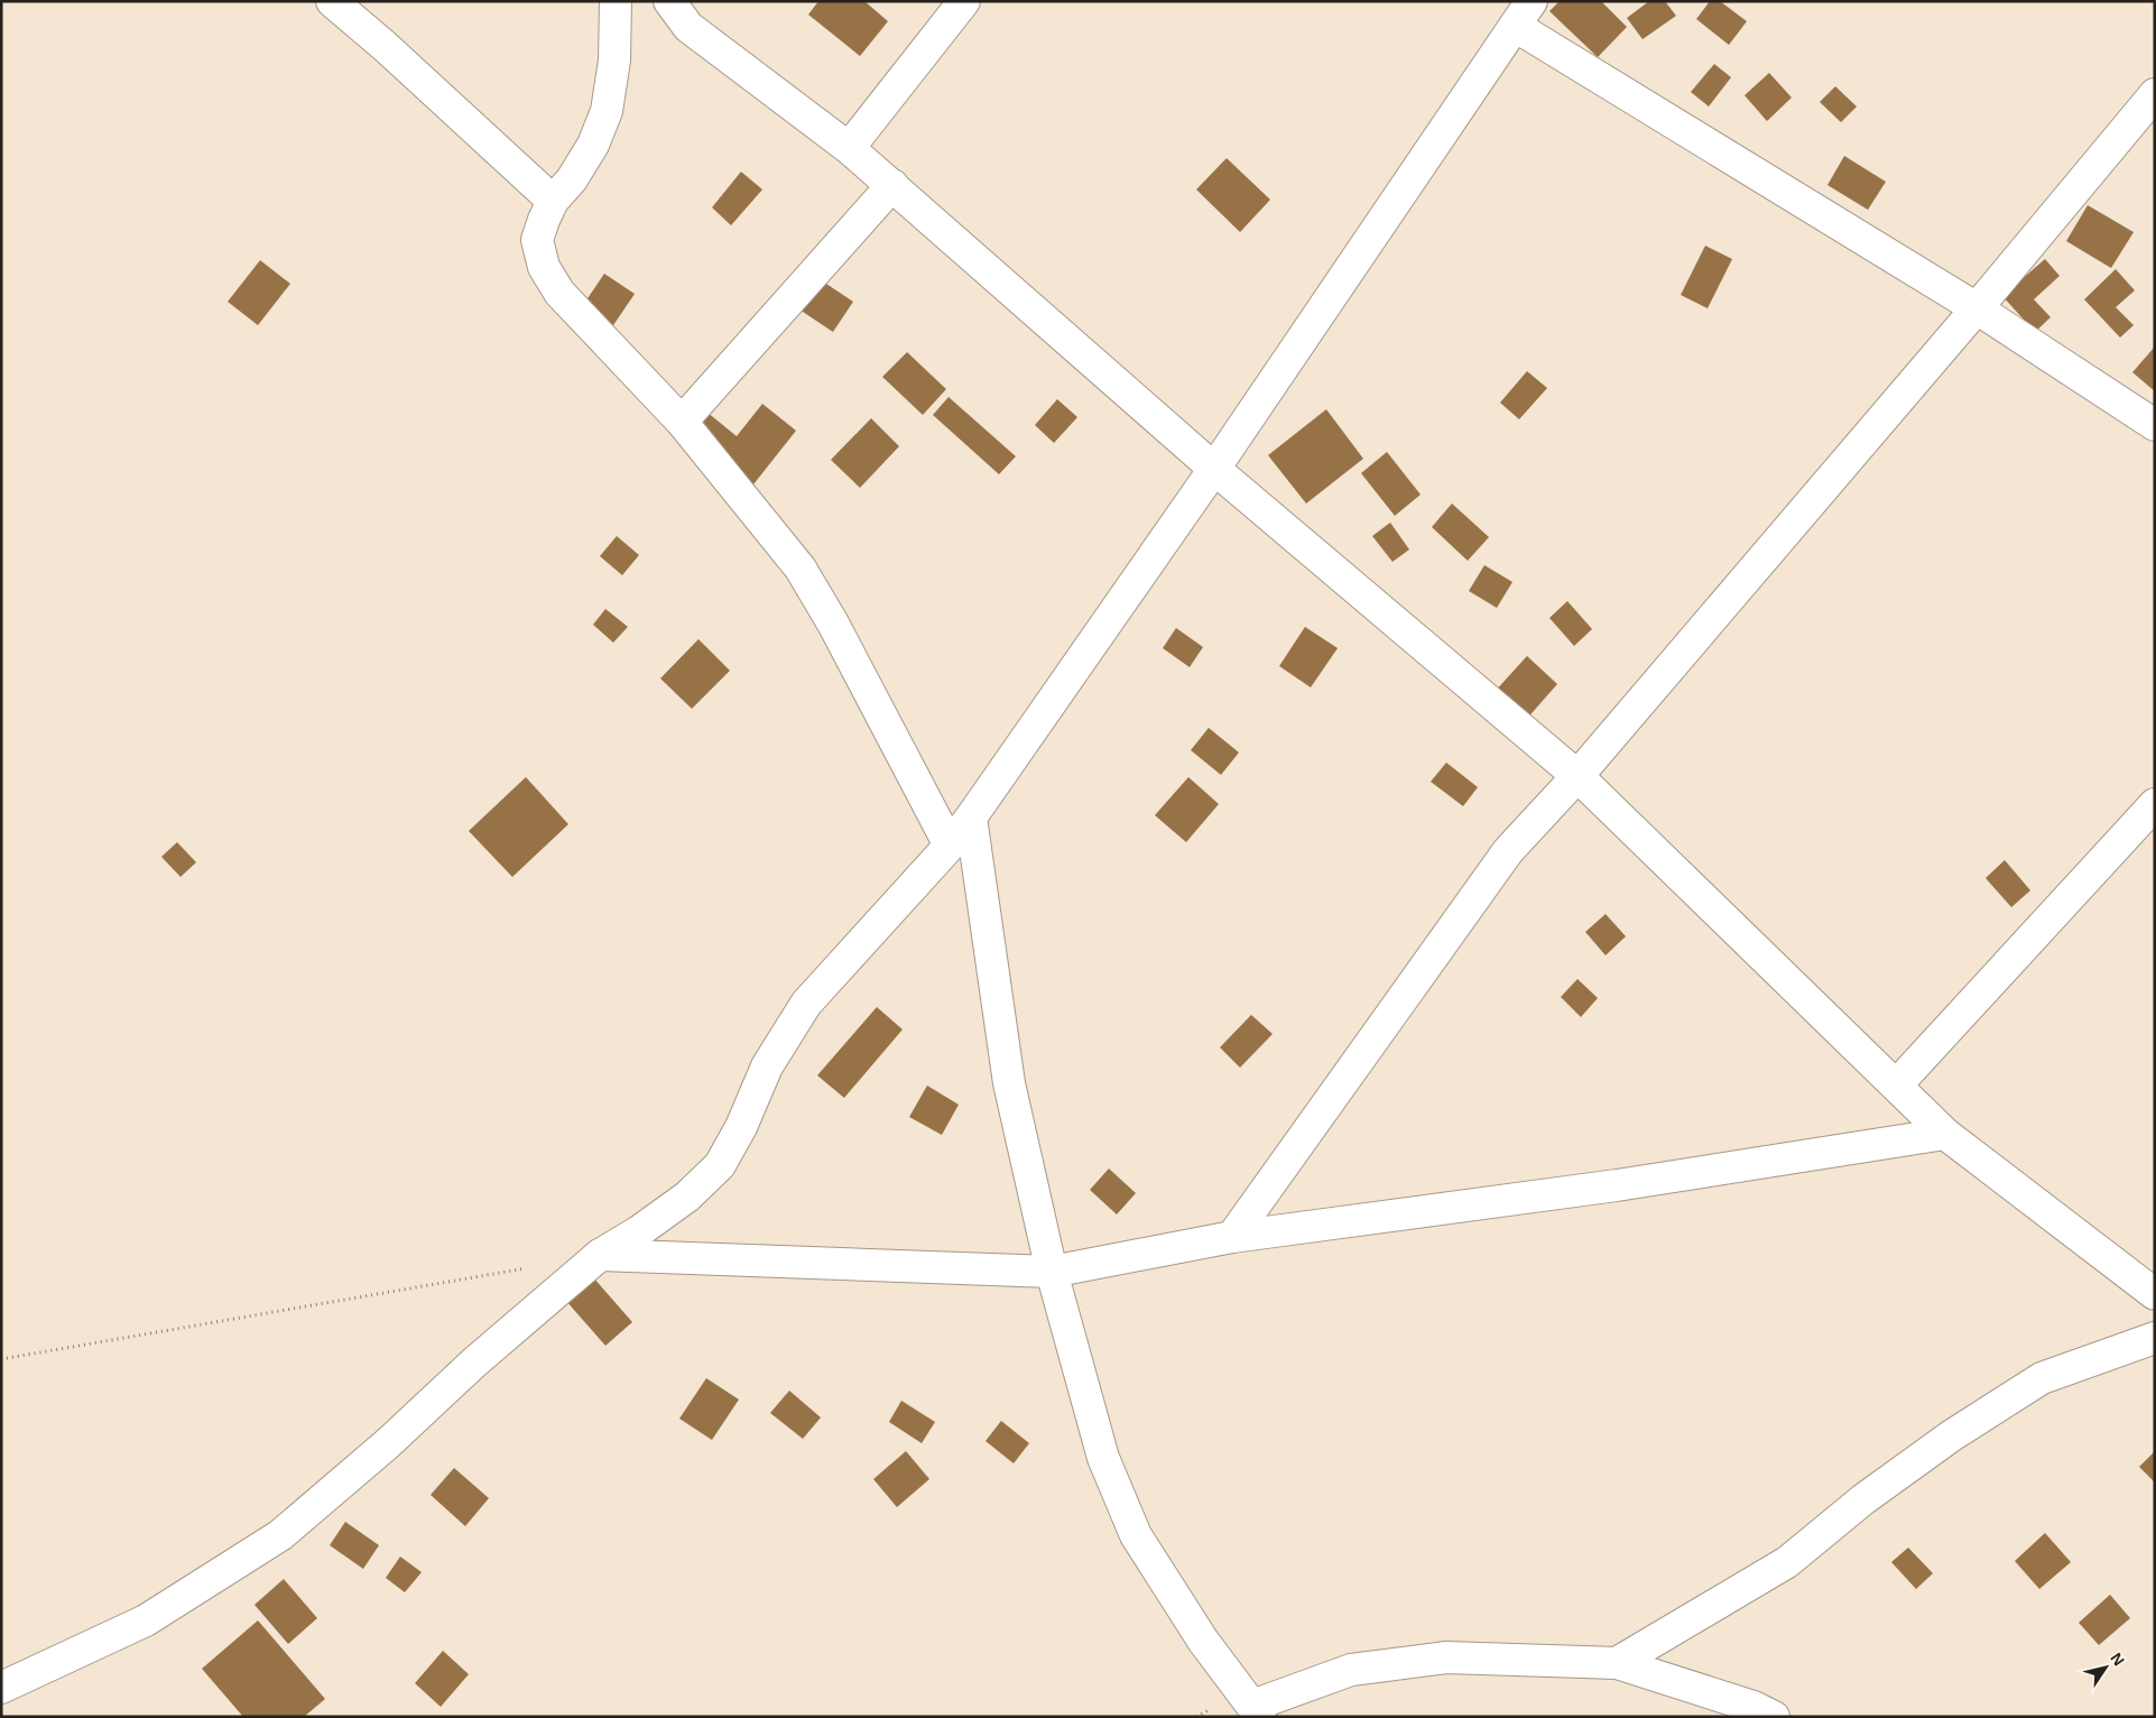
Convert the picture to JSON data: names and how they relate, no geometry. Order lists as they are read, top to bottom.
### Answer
{
  "north": "top right"
}
